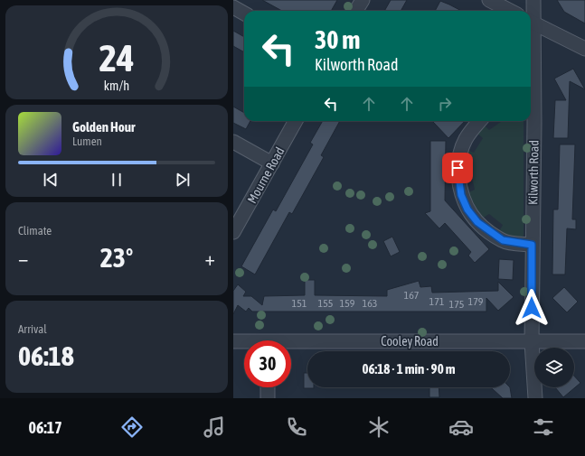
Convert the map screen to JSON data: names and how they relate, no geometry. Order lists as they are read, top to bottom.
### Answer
{
  "streets": {
    "street": ["Kilworth Road", "Mourne Road", "Cooley Road"]
  },
  "crossings": [
    ["Kilworth Road", "Cooley Road"]
  ],
  "house_numbers": [
    "167",
    "171",
    "179",
    "151",
    "155",
    "159",
    "163",
    "175"
  ],
  "page": {
    "turn": ["30 m", "Kilworth Road"],
    "song": ["Golden Hour", "Lumen"],
    "tile": [
      "Climate",
      ["Arrival", "06:18"]
    ],
    "heat": ["−", "23°", "+"],
    "limit": "30",
    "trip": "06:18 · 1 min · 90 m",
    "tabs": "06:17",
    "gauge": ["24", "km/h"]
  }
}
